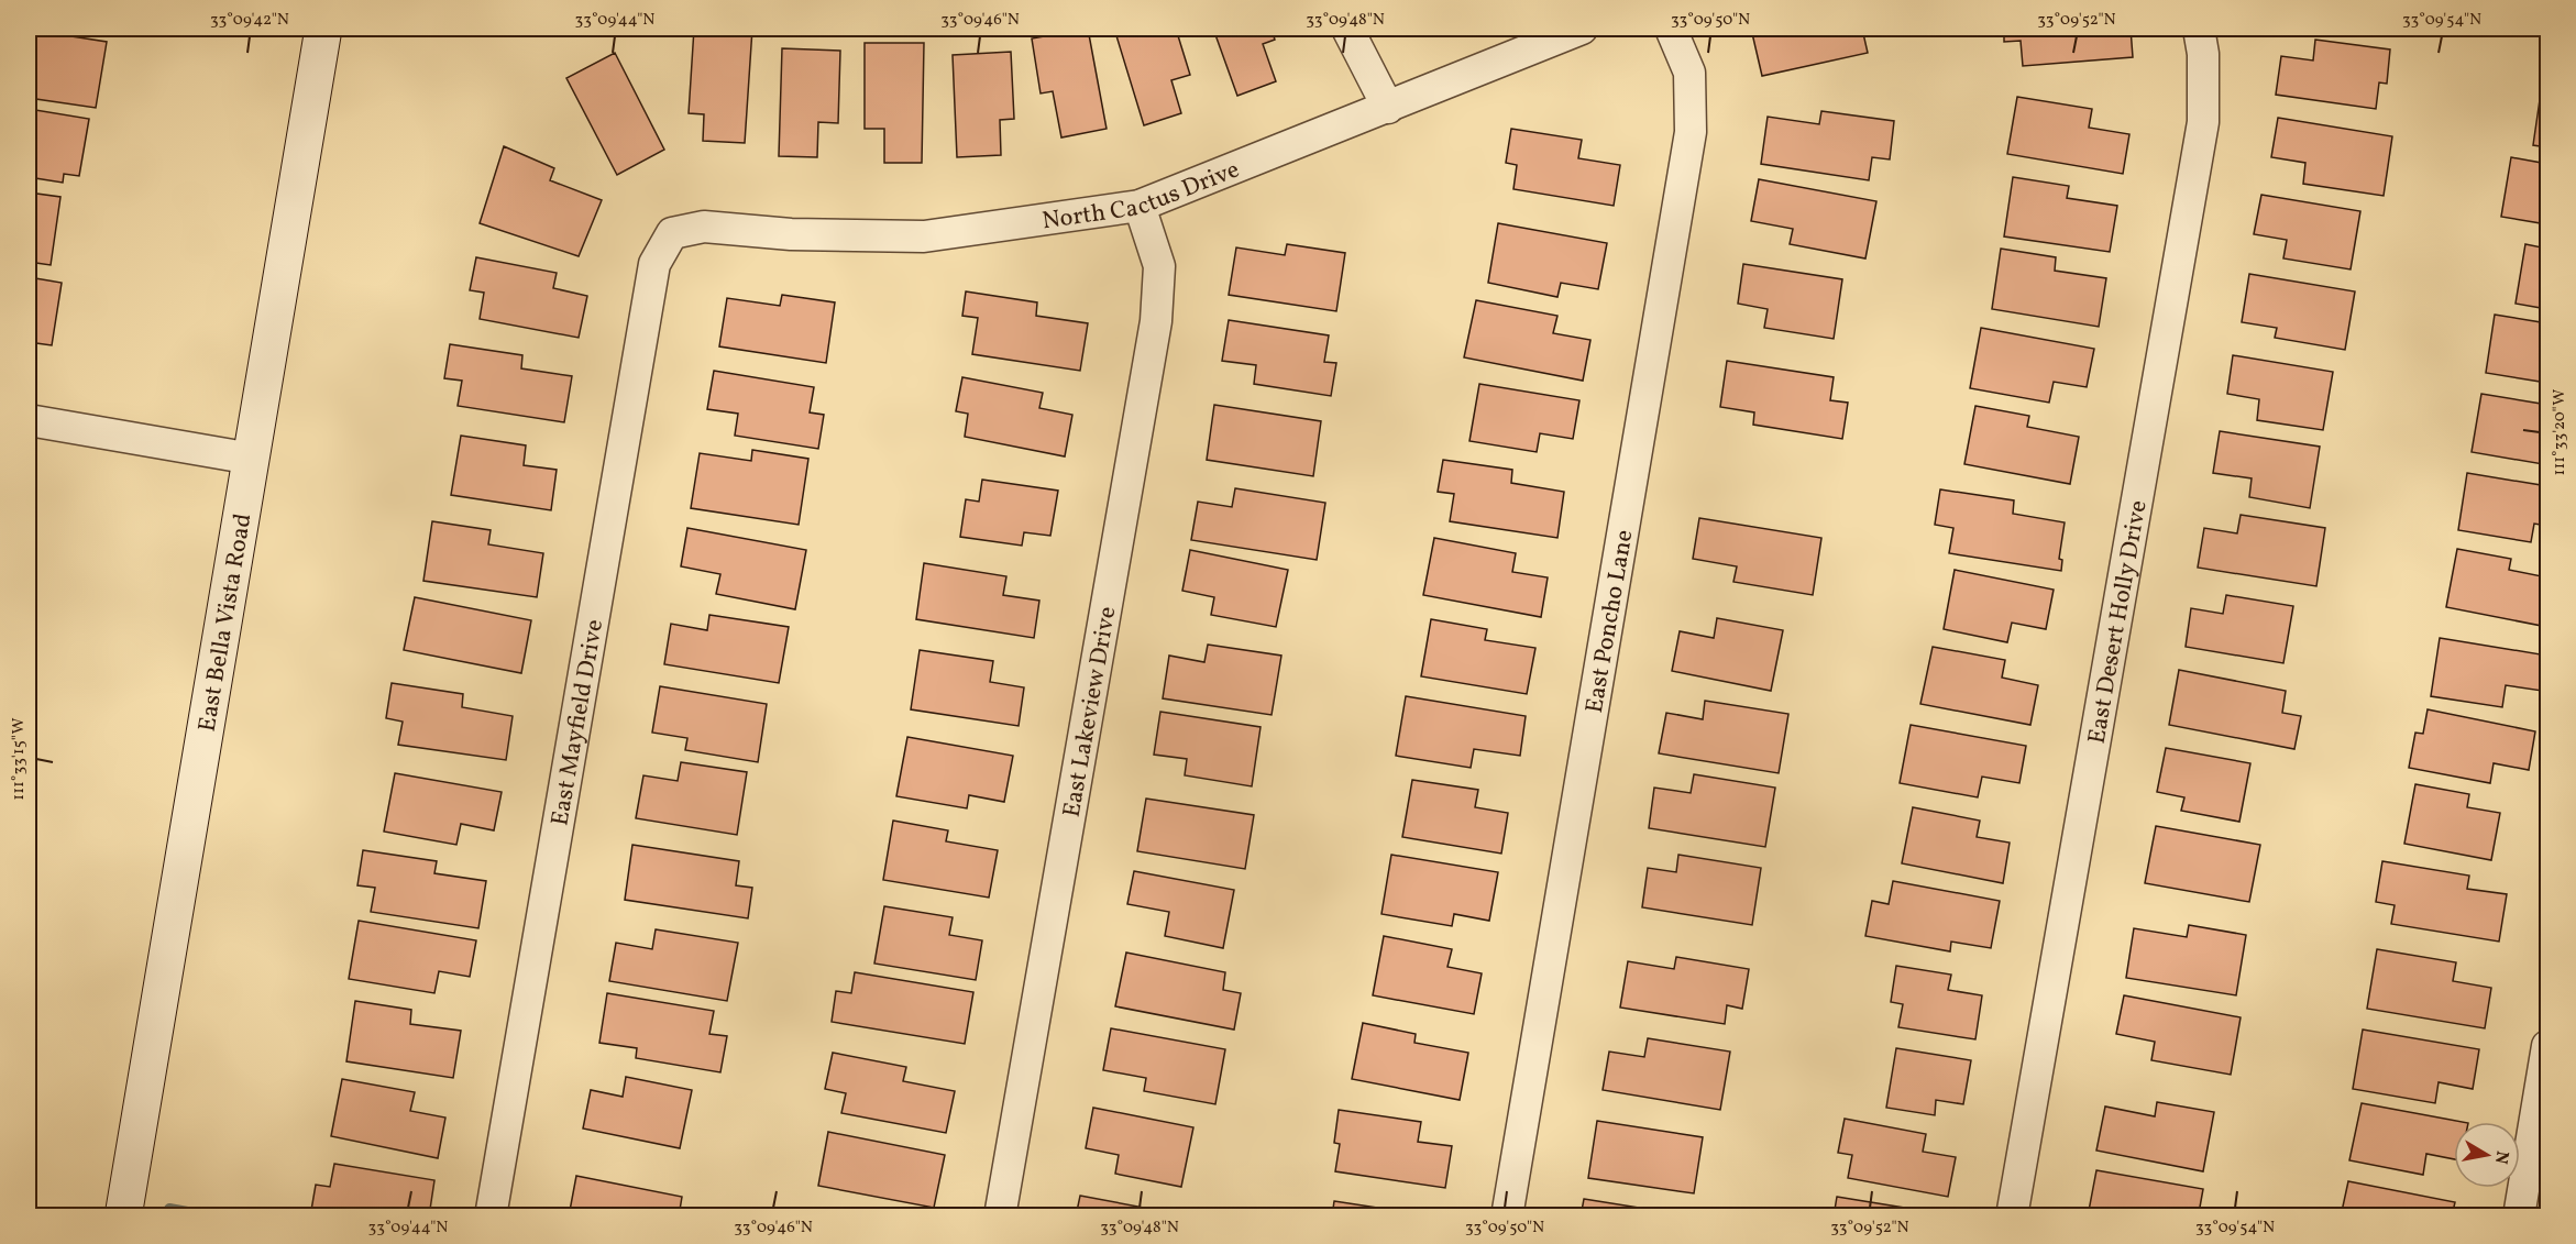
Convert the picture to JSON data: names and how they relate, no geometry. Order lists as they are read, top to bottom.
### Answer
{
  "streets": {
    "street": [
      "North Cactus Drive",
      "East Poncho Lane",
      "East Bella Vista Road",
      "East Desert Holly Drive",
      "East Lakeview Drive",
      "East Mayfield Drive"
    ]
  },
  "crossings": [
    ["North Cactus Drive", "East Lakeview Drive"],
    ["North Cactus Drive", "East Mayfield Drive"]
  ],
  "north": "right",
  "coordinates": [
    "33°09'42\"N",
    "33°09'44\"N",
    "33°09'46\"N",
    "33°09'48\"N",
    "33°09'50\"N",
    "33°09'52\"N",
    "33°09'54\"N",
    "111°33'20\"W",
    "111°33'15\"W"
  ]
}
